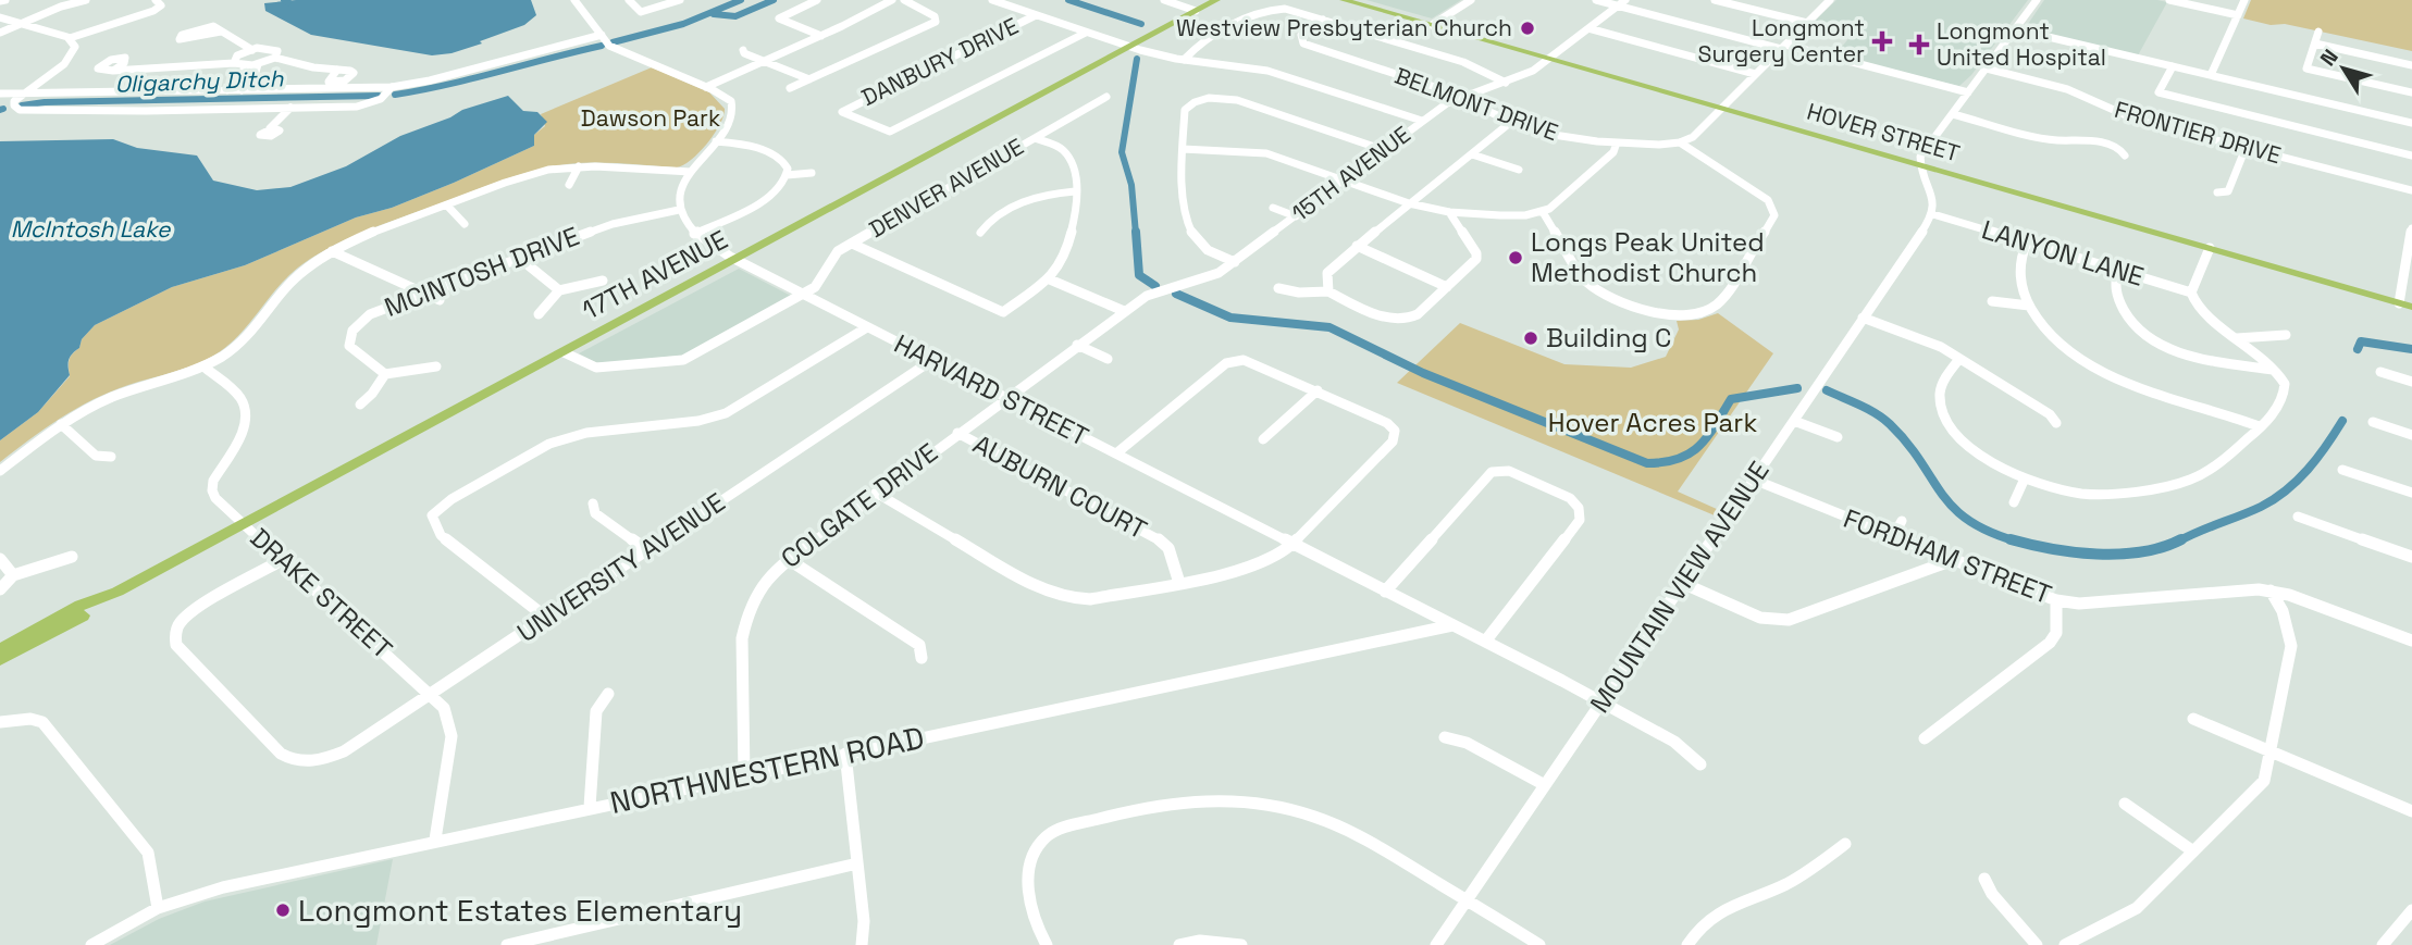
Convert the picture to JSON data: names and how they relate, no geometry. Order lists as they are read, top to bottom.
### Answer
{
  "streets": {
    "main road": ["HOVER STREET", "17TH AVENUE"],
    "street": [
      "DANBURY DRIVE",
      "BELMONT DRIVE",
      "FRONTIER DRIVE",
      "15TH AVENUE",
      "DENVER AVENUE",
      "LANYON LANE",
      "MCINTOSH DRIVE",
      "HARVARD STREET",
      "AUBURN COURT",
      "COLGATE DRIVE",
      "FORDHAM STREET",
      "UNIVERSITY AVENUE",
      "MOUNTAIN VIEW AVENUE",
      "DRAKE STREET",
      "NORTHWESTERN ROAD"
    ]
  },
  "crossings": [
    ["BELMONT DRIVE", "15TH AVENUE"],
    ["HOVER STREET", "15TH AVENUE"],
    ["15TH AVENUE", "HARVARD STREET"],
    ["15TH AVENUE", "COLGATE DRIVE"],
    ["DENVER AVENUE", "17TH AVENUE"],
    ["DENVER AVENUE", "HARVARD STREET"],
    ["LANYON LANE", "MOUNTAIN VIEW AVENUE"],
    ["MCINTOSH DRIVE", "HARVARD STREET"],
    ["17TH AVENUE", "HARVARD STREET"],
    ["17TH AVENUE", "DRAKE STREET"],
    ["HARVARD STREET", "COLGATE DRIVE"],
    ["HARVARD STREET", "UNIVERSITY AVENUE"],
    ["HARVARD STREET", "MOUNTAIN VIEW AVENUE"],
    ["HARVARD STREET", "NORTHWESTERN ROAD"],
    ["AUBURN COURT", "COLGATE DRIVE"],
    ["COLGATE DRIVE", "NORTHWESTERN ROAD"],
    ["FORDHAM STREET", "MOUNTAIN VIEW AVENUE"],
    ["UNIVERSITY AVENUE", "DRAKE STREET"],
    ["DRAKE STREET", "NORTHWESTERN ROAD"]
  ],
  "water": ["Oligarchy Ditch", "McIntosh Lake"],
  "parks": ["Dawson Park", "Hover Acres Park"],
  "places": {
    "other": [
      "Westview Presbyterian Church",
      "Longs Peak United Methodist Church",
      "Building C",
      "Longmont Estates Elementary"
    ],
    "health": ["Longmont Surgery Center", "Longmont United Hospital"]
  },
  "north": "top left"
}
